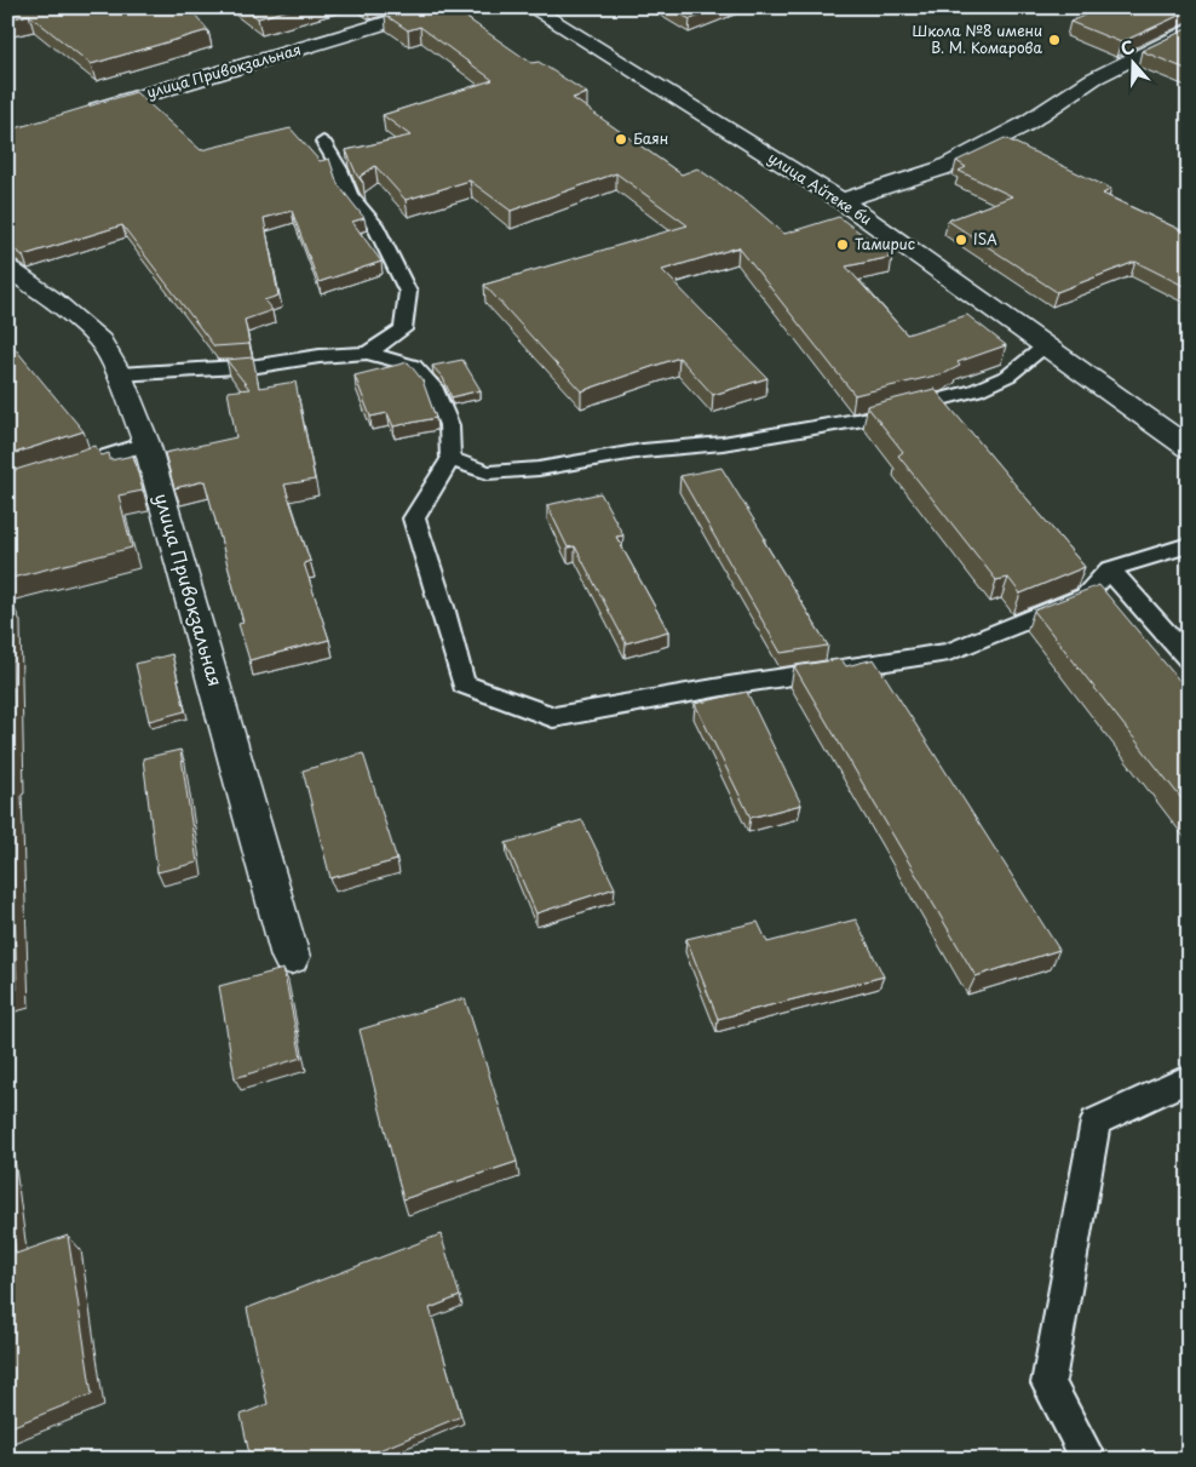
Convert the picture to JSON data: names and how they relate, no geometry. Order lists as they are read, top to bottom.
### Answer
{
  "streets": {
    "street": ["улица Привокзальная", "улица Айтеке би"]
  },
  "places": [
    "Школа №8 имени В. М. Комарова",
    "Баян",
    "ISA",
    "Тамирис"
  ],
  "north": "top"
}
